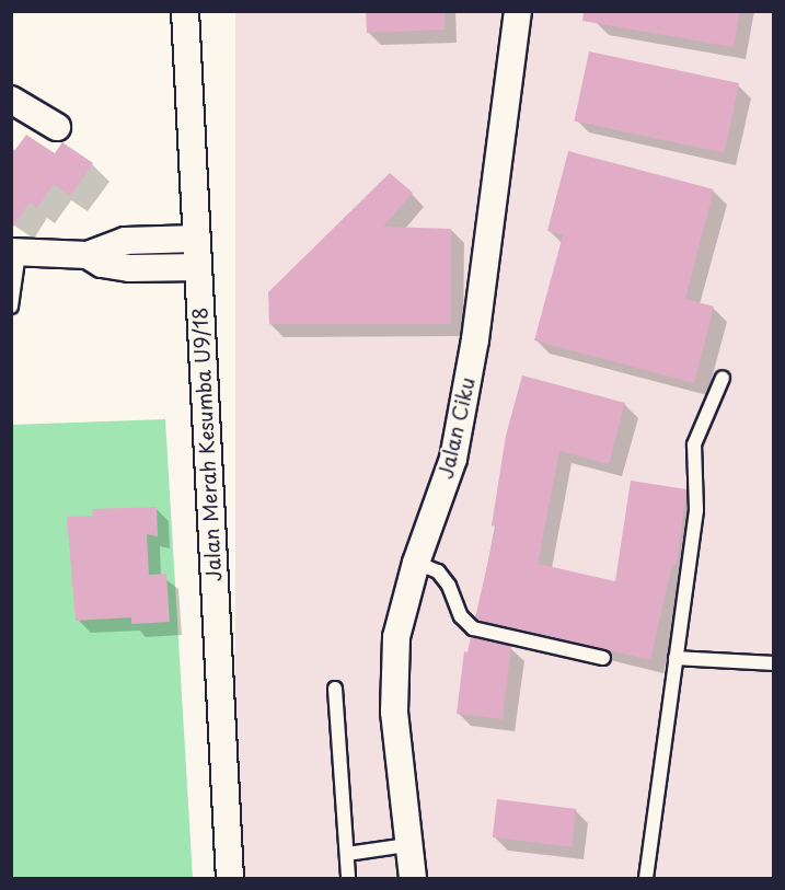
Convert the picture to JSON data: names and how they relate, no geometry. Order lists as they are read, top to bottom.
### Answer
{
  "streets": {
    "street": ["Jalan Ciku", "Jalan Merah Kesumba U9/18"]
  }
}
